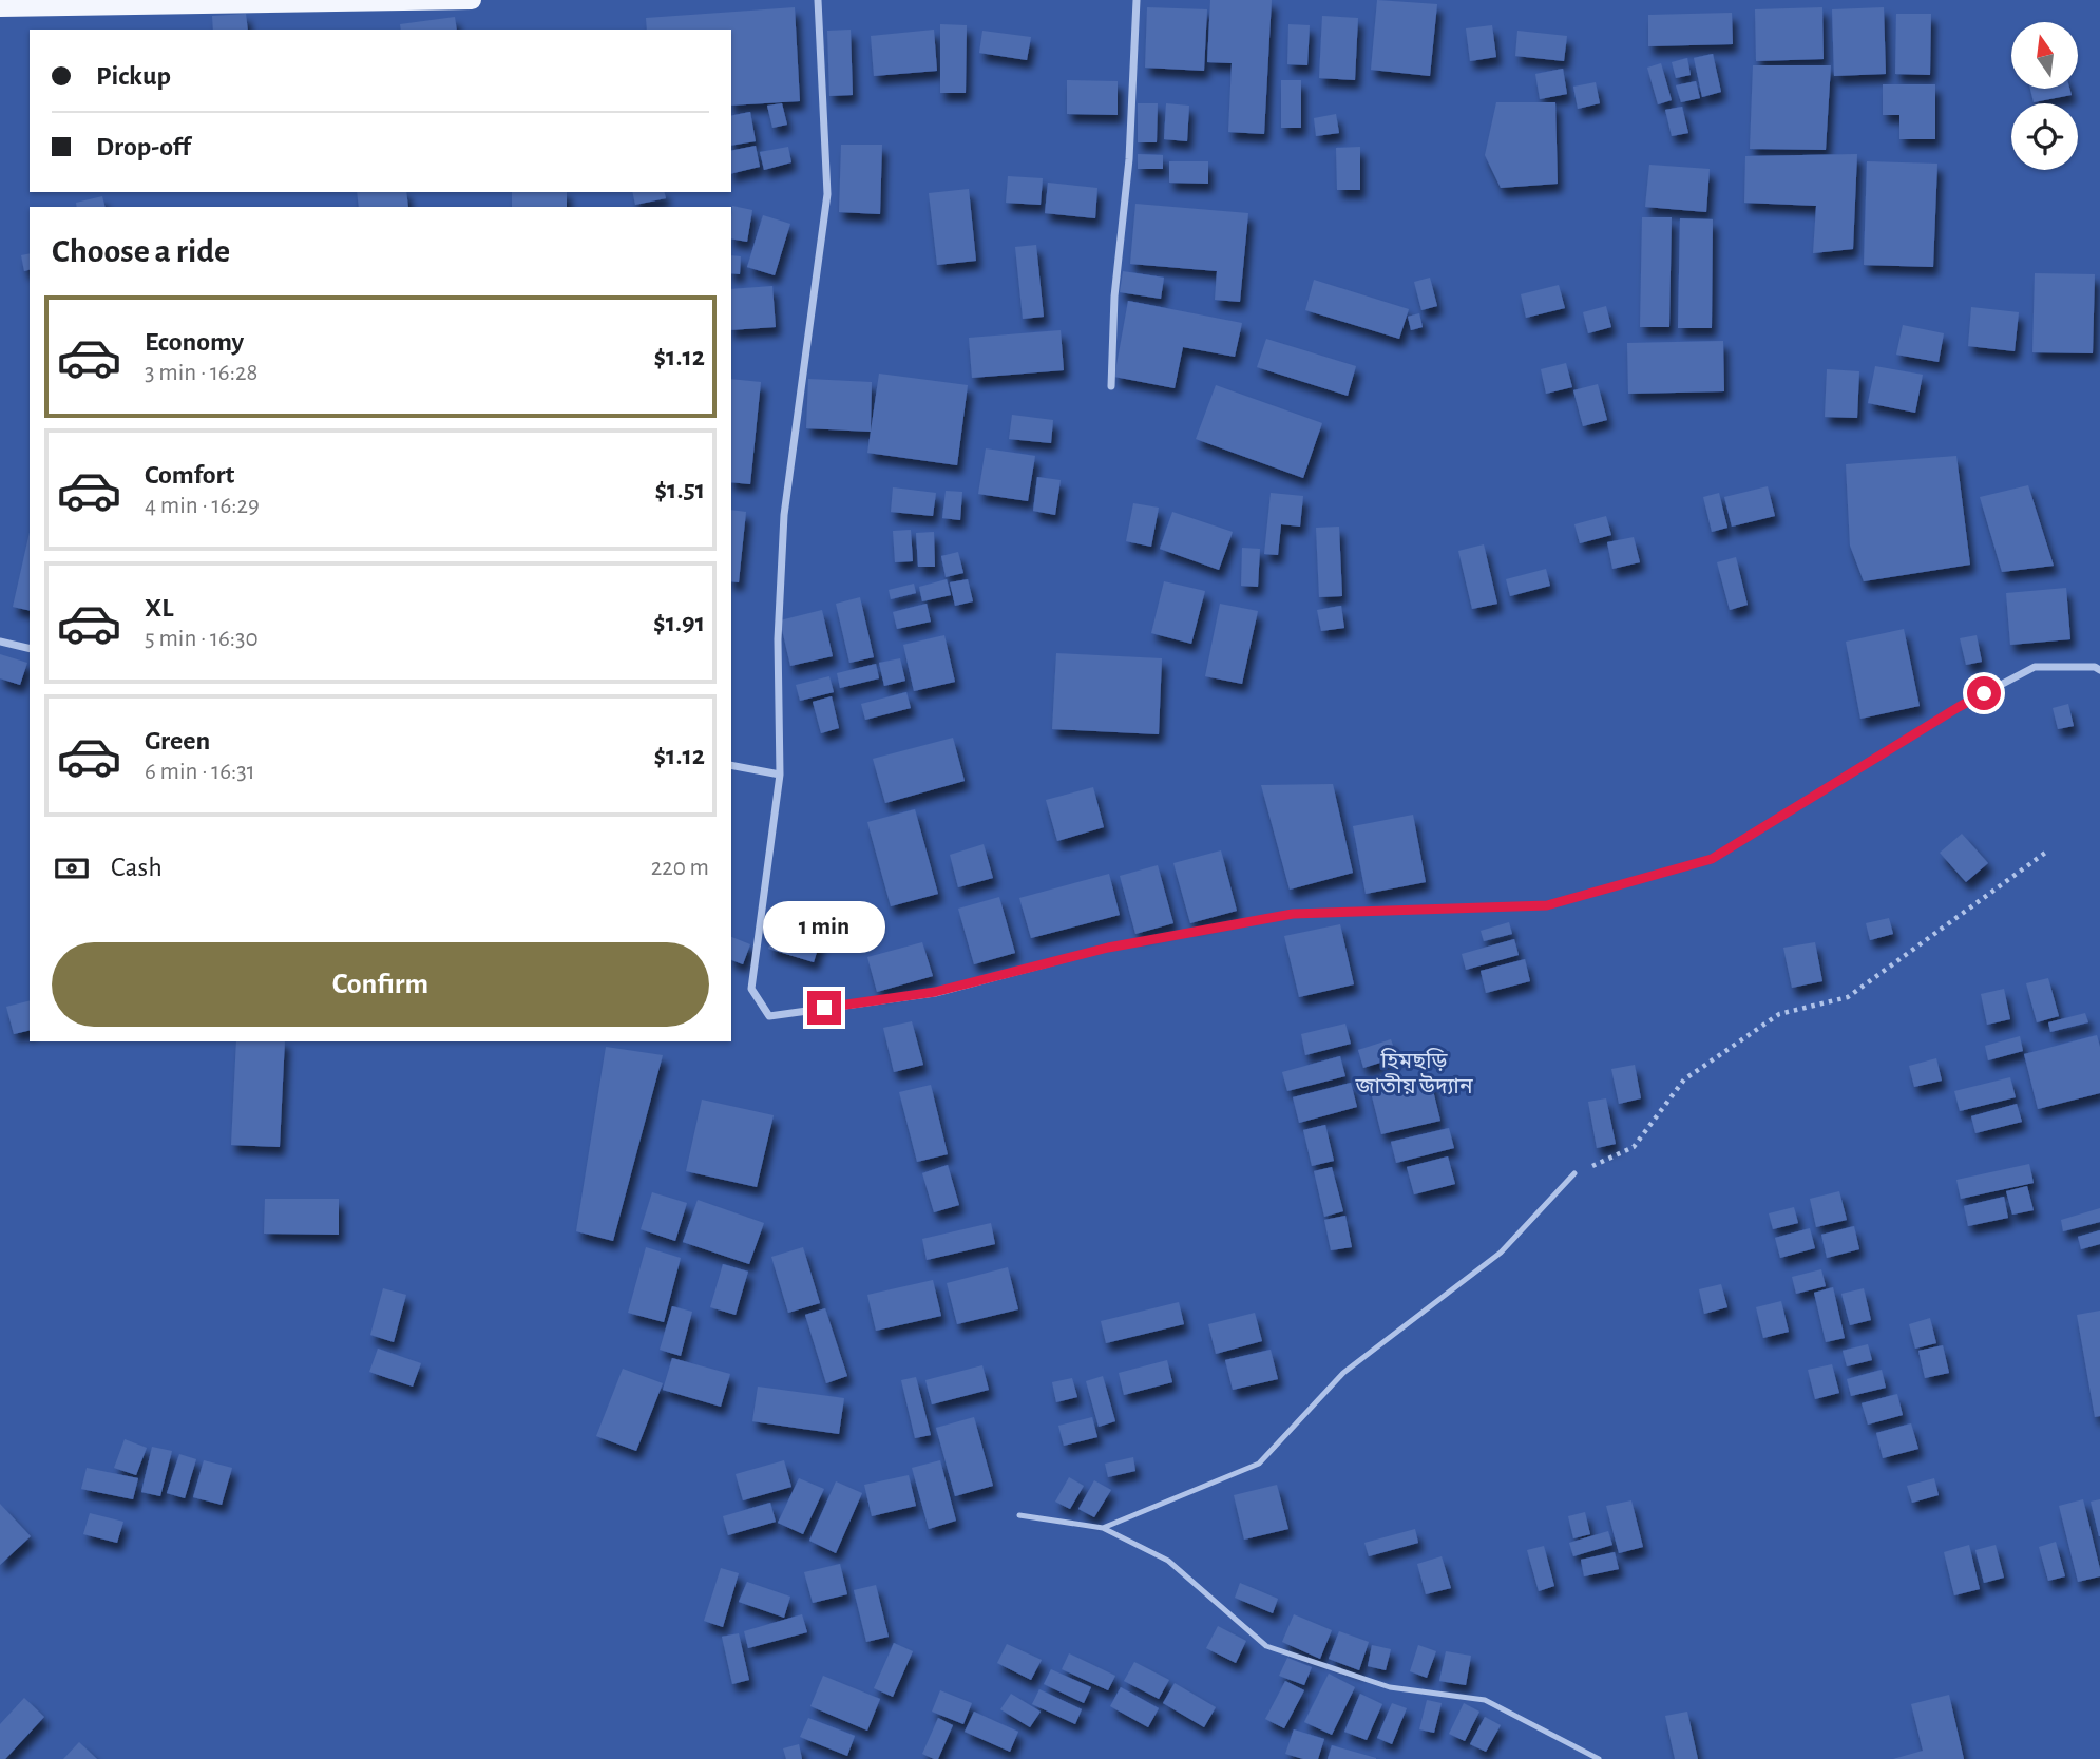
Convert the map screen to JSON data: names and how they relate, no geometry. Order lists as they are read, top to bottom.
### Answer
{
  "parks": ["হিমছড়ি জাতীয় উদ্যান"],
  "north": "top",
  "page": {
    "banner": ["Pickup", "Drop-off"],
    "heading": "Choose a ride",
    "list": [
      {
        "name": "Economy",
        "note": "3 min · 16:28",
        "value": "$1.12"
      },
      {
        "name": "Comfort",
        "note": "4 min · 16:29",
        "value": "$1.51"
      },
      {
        "name": "XL",
        "note": "5 min · 16:30",
        "value": "$1.91"
      },
      {
        "name": "Green",
        "note": "6 min · 16:31",
        "value": "$1.12"
      }
    ],
    "pay": ["Cash", "220 m"],
    "bubble": "1 min",
    "buttons": "Confirm"
  }
}
